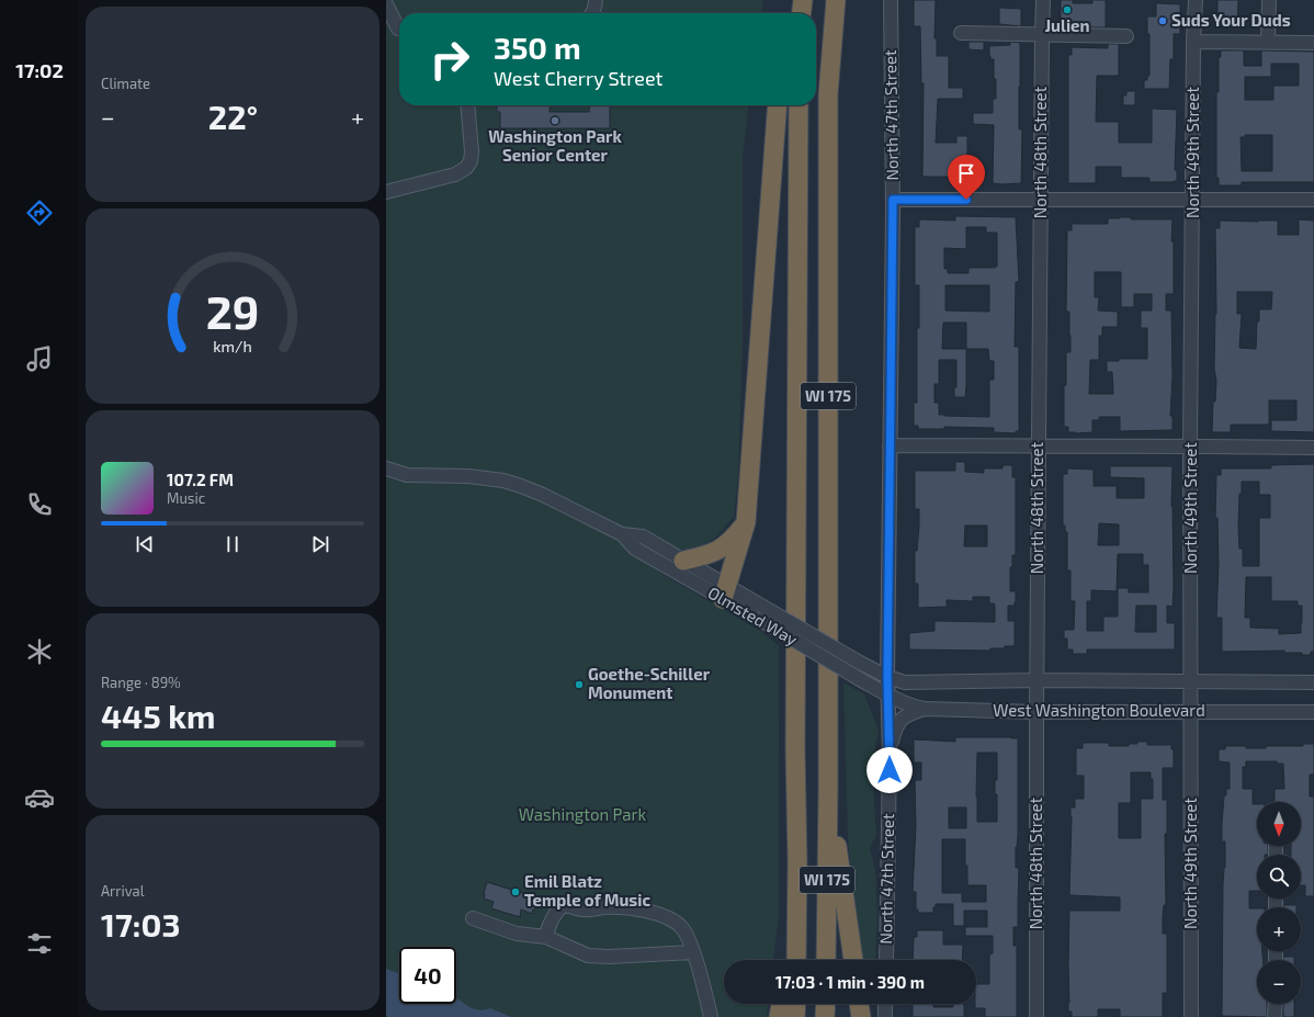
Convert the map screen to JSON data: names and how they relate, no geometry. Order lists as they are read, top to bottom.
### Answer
{
  "streets": {
    "highway": ["WI 175"],
    "street": [
      "North 47th Street",
      "North 48th Street",
      "North 49th Street",
      "Olmsted Way",
      "West Washington Boulevard"
    ]
  },
  "crossings": [
    ["North 47th Street", "Olmsted Way"],
    ["North 47th Street", "West Washington Boulevard"],
    ["North 48th Street", "West Washington Boulevard"],
    ["North 49th Street", "West Washington Boulevard"],
    ["Olmsted Way", "West Washington Boulevard"]
  ],
  "parks": ["Washington Park"],
  "places": [
    "Julien",
    "Suds Your Duds",
    "Washington Park Senior Center",
    "Goethe-Schiller Monument",
    "Emil Blatz Temple of Music"
  ],
  "north": "bottom",
  "page": {
    "tabs": "17:02",
    "tile": [
      "Climate",
      ["Range · 89%", "445 km"],
      ["Arrival", "17:03"]
    ],
    "turn": ["350 m", "West Cherry Street"],
    "heat": ["−", "22°", "+"],
    "song": ["107.2 FM", "Music"],
    "map_buttons": ["+", "−"],
    "limit": "40",
    "trip": "17:03 · 1 min · 390 m",
    "gauge": ["29", "km/h"]
  }
}
